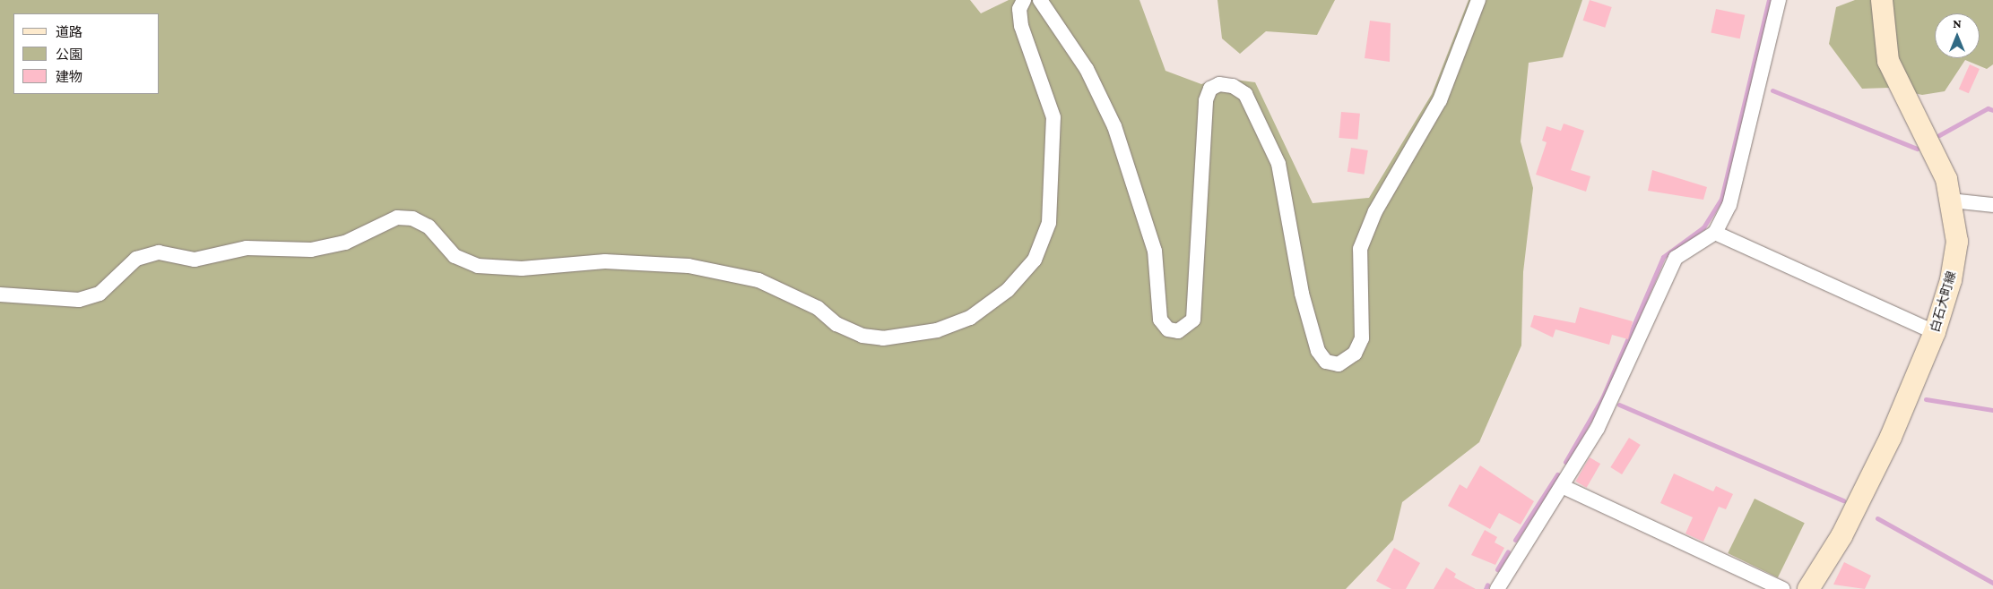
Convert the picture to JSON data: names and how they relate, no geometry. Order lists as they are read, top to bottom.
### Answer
{
  "streets": {
    "main road": ["白石大町線"]
  },
  "legend": ["道路", "公園", "建物"],
  "north": "top"
}
